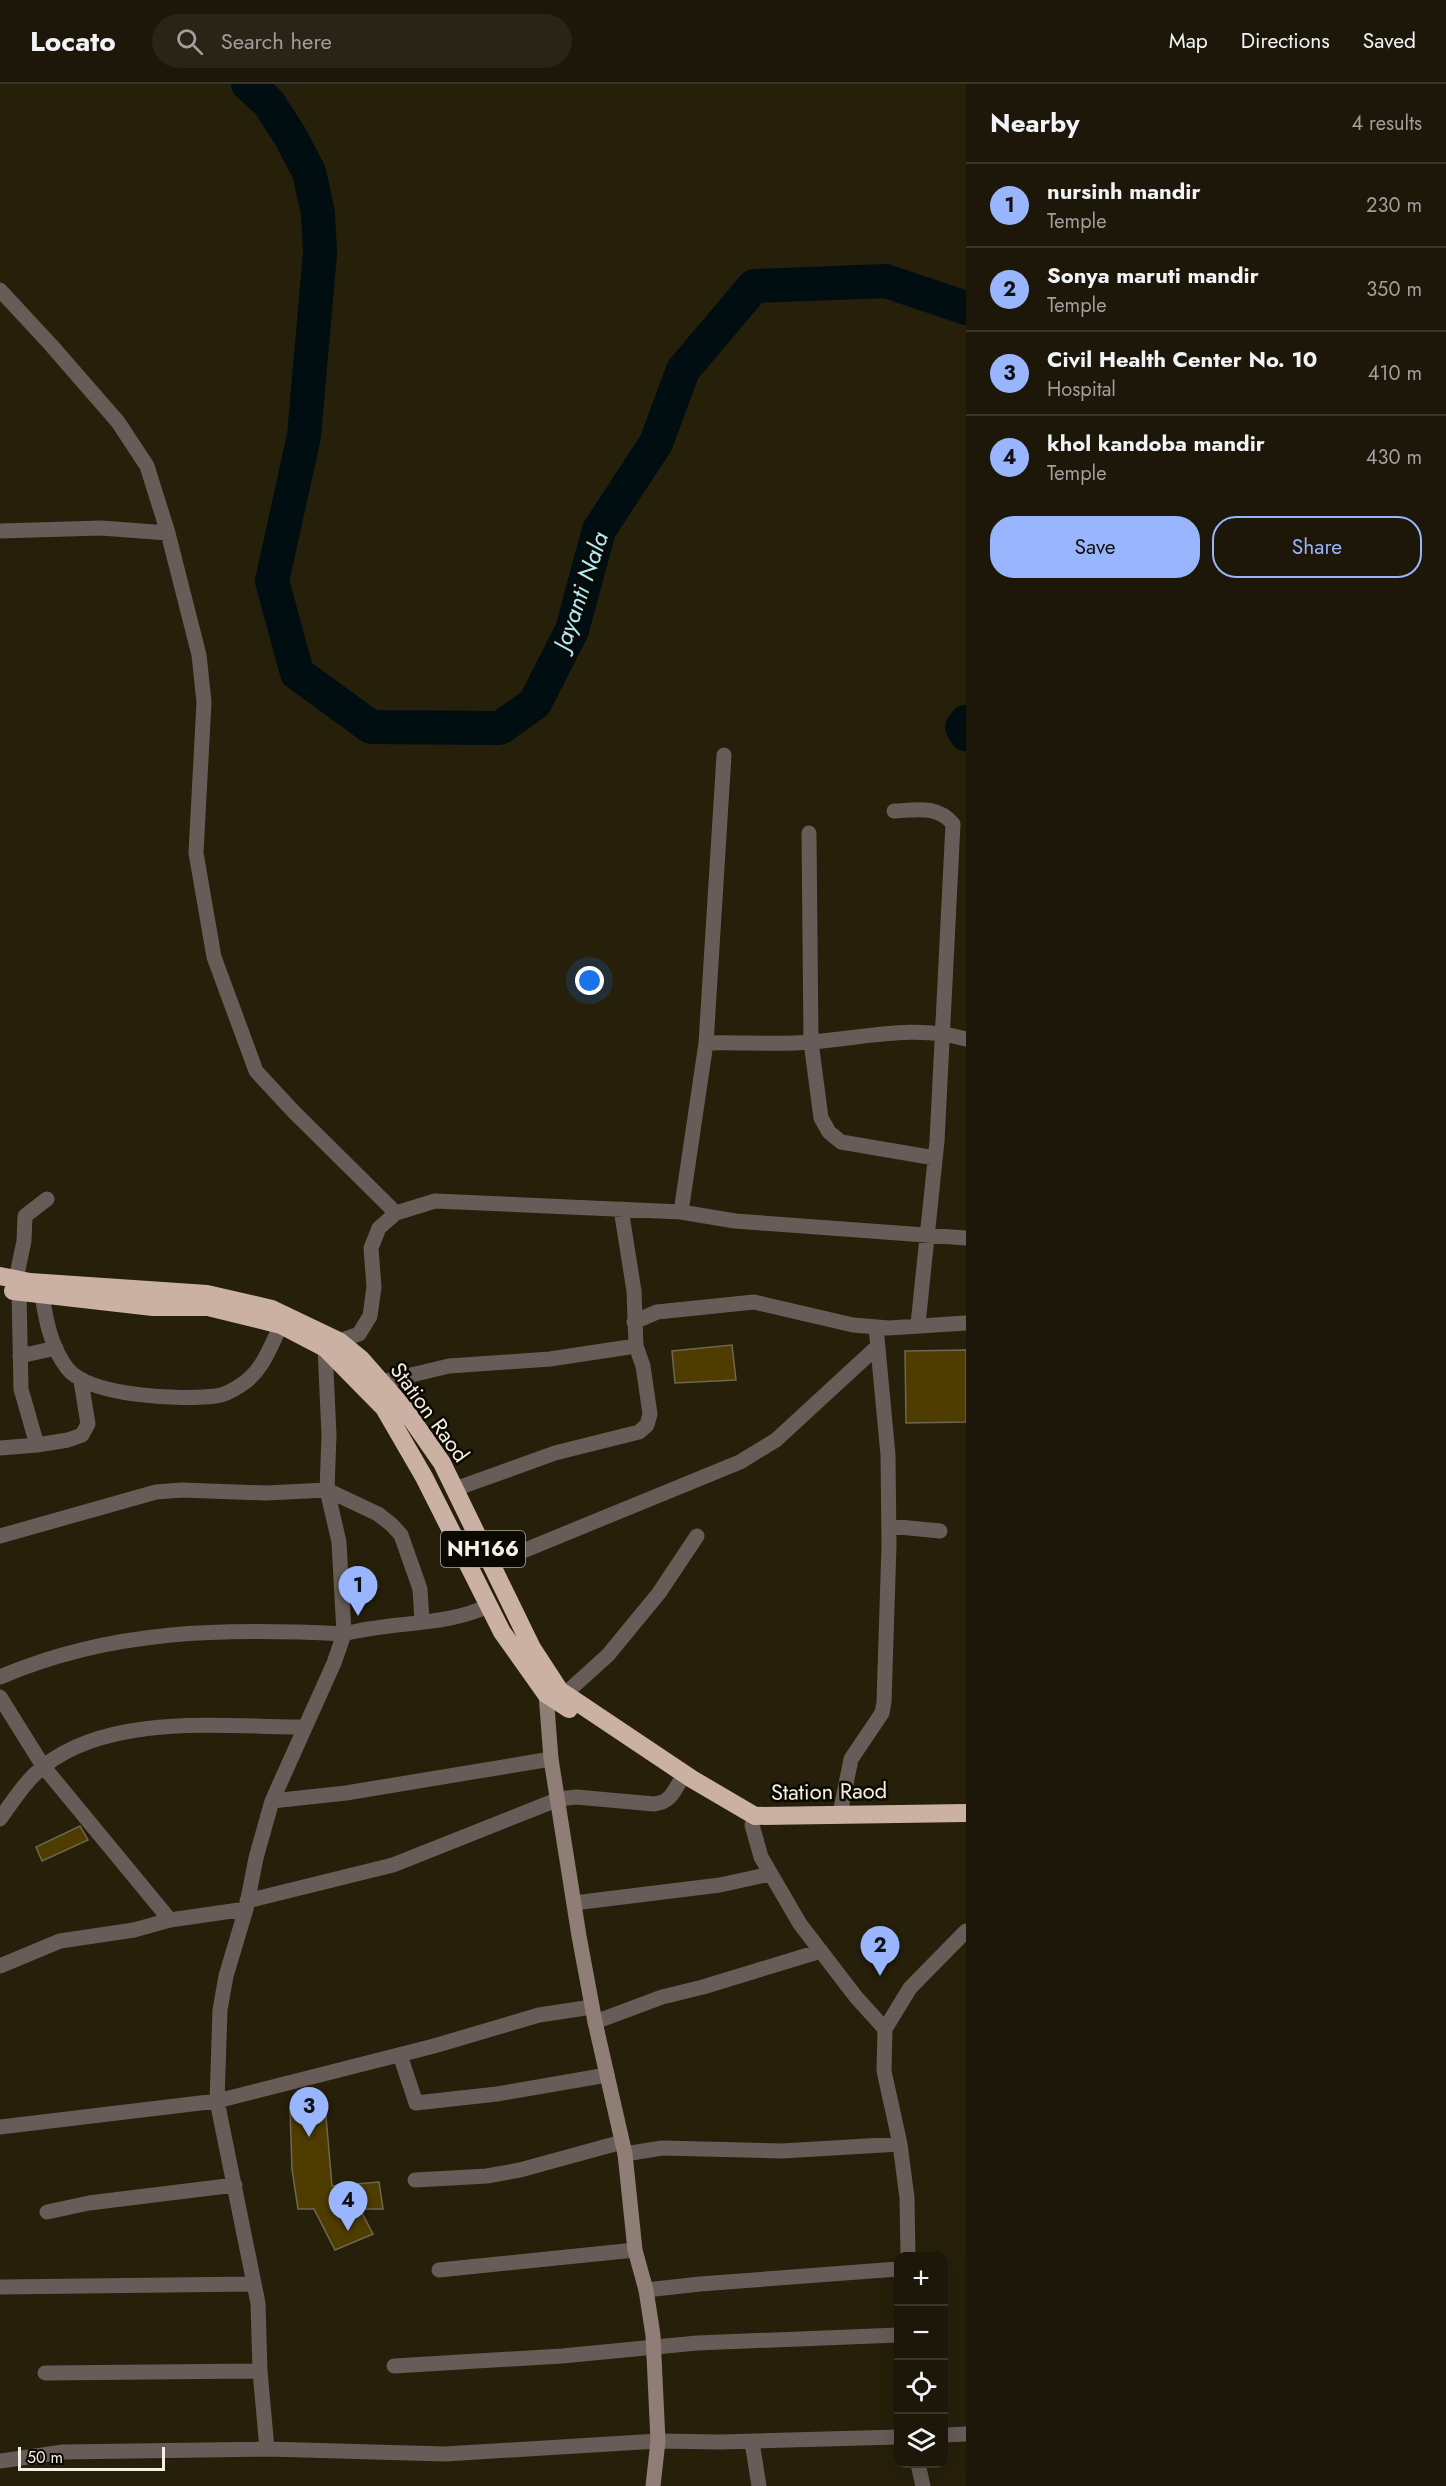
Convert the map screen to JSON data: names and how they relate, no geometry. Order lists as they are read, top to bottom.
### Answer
{
  "streets": {
    "highway": ["Station Raod", "NH166"]
  },
  "crossings": [
    ["Station Raod", "NH166"]
  ],
  "water": ["Jayanti Nala"],
  "scale_bar": "50 m",
  "page": {
    "header": "Locato",
    "search": "Search here",
    "nav": ["Map", "Directions", "Saved"],
    "heading": ["Nearby", "4 results"],
    "list": [
      {
        "mark": "1",
        "name": "nursinh mandir",
        "note": "Temple",
        "value": "230 m"
      },
      {
        "mark": "2",
        "name": "Sonya maruti mandir",
        "note": "Temple",
        "value": "350 m"
      },
      {
        "mark": "3",
        "name": "Civil Health Center No. 10",
        "note": "Hospital",
        "value": "410 m"
      },
      {
        "mark": "4",
        "name": "khol kandoba mandir",
        "note": "Temple",
        "value": "430 m"
      }
    ],
    "buttons": ["Save", "Share"],
    "pins": [
      "1",
      "2",
      "3",
      "4"
    ],
    "map_buttons": ["+", "−"],
    "scale": "50 m"
  }
}
